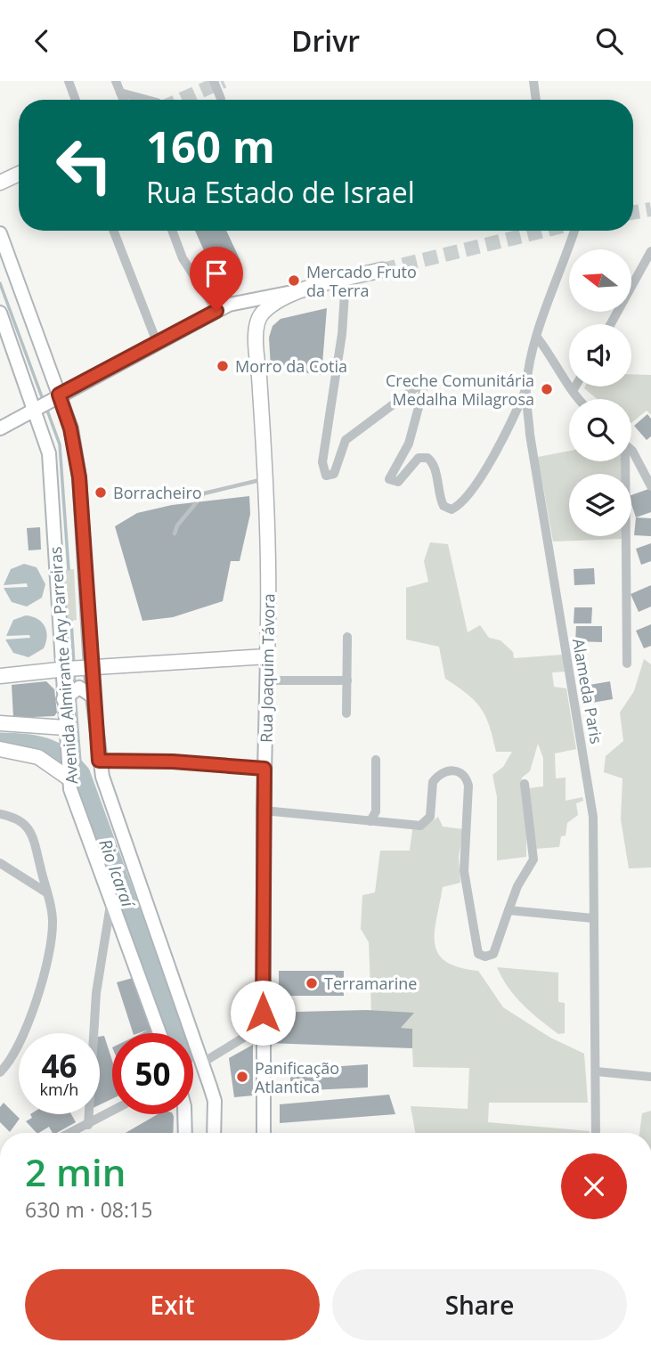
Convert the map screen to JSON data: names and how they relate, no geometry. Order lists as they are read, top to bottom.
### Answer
{
  "streets": {
    "main road": ["Avenida Almirante Ary Parreiras", "Rua Joaquim Távora"],
    "street": ["Alameda Paris"]
  },
  "water": ["Rio Icaraí"],
  "places": [
    "Mercado Fruto da Terra",
    "Morro da Cotia",
    "Creche Comunitária Medalha Milagrosa",
    "Borracheiro",
    "Terramarine",
    "Panificação Atlantica"
  ],
  "north": "left",
  "page": {
    "header": "Drivr",
    "turn": ["160 m", "Rua Estado de Israel"],
    "speed": "46 km/h",
    "limit": "50",
    "heading": ["2 min", "630 m · 08:15"],
    "buttons": ["Exit", "Share"]
  }
}
